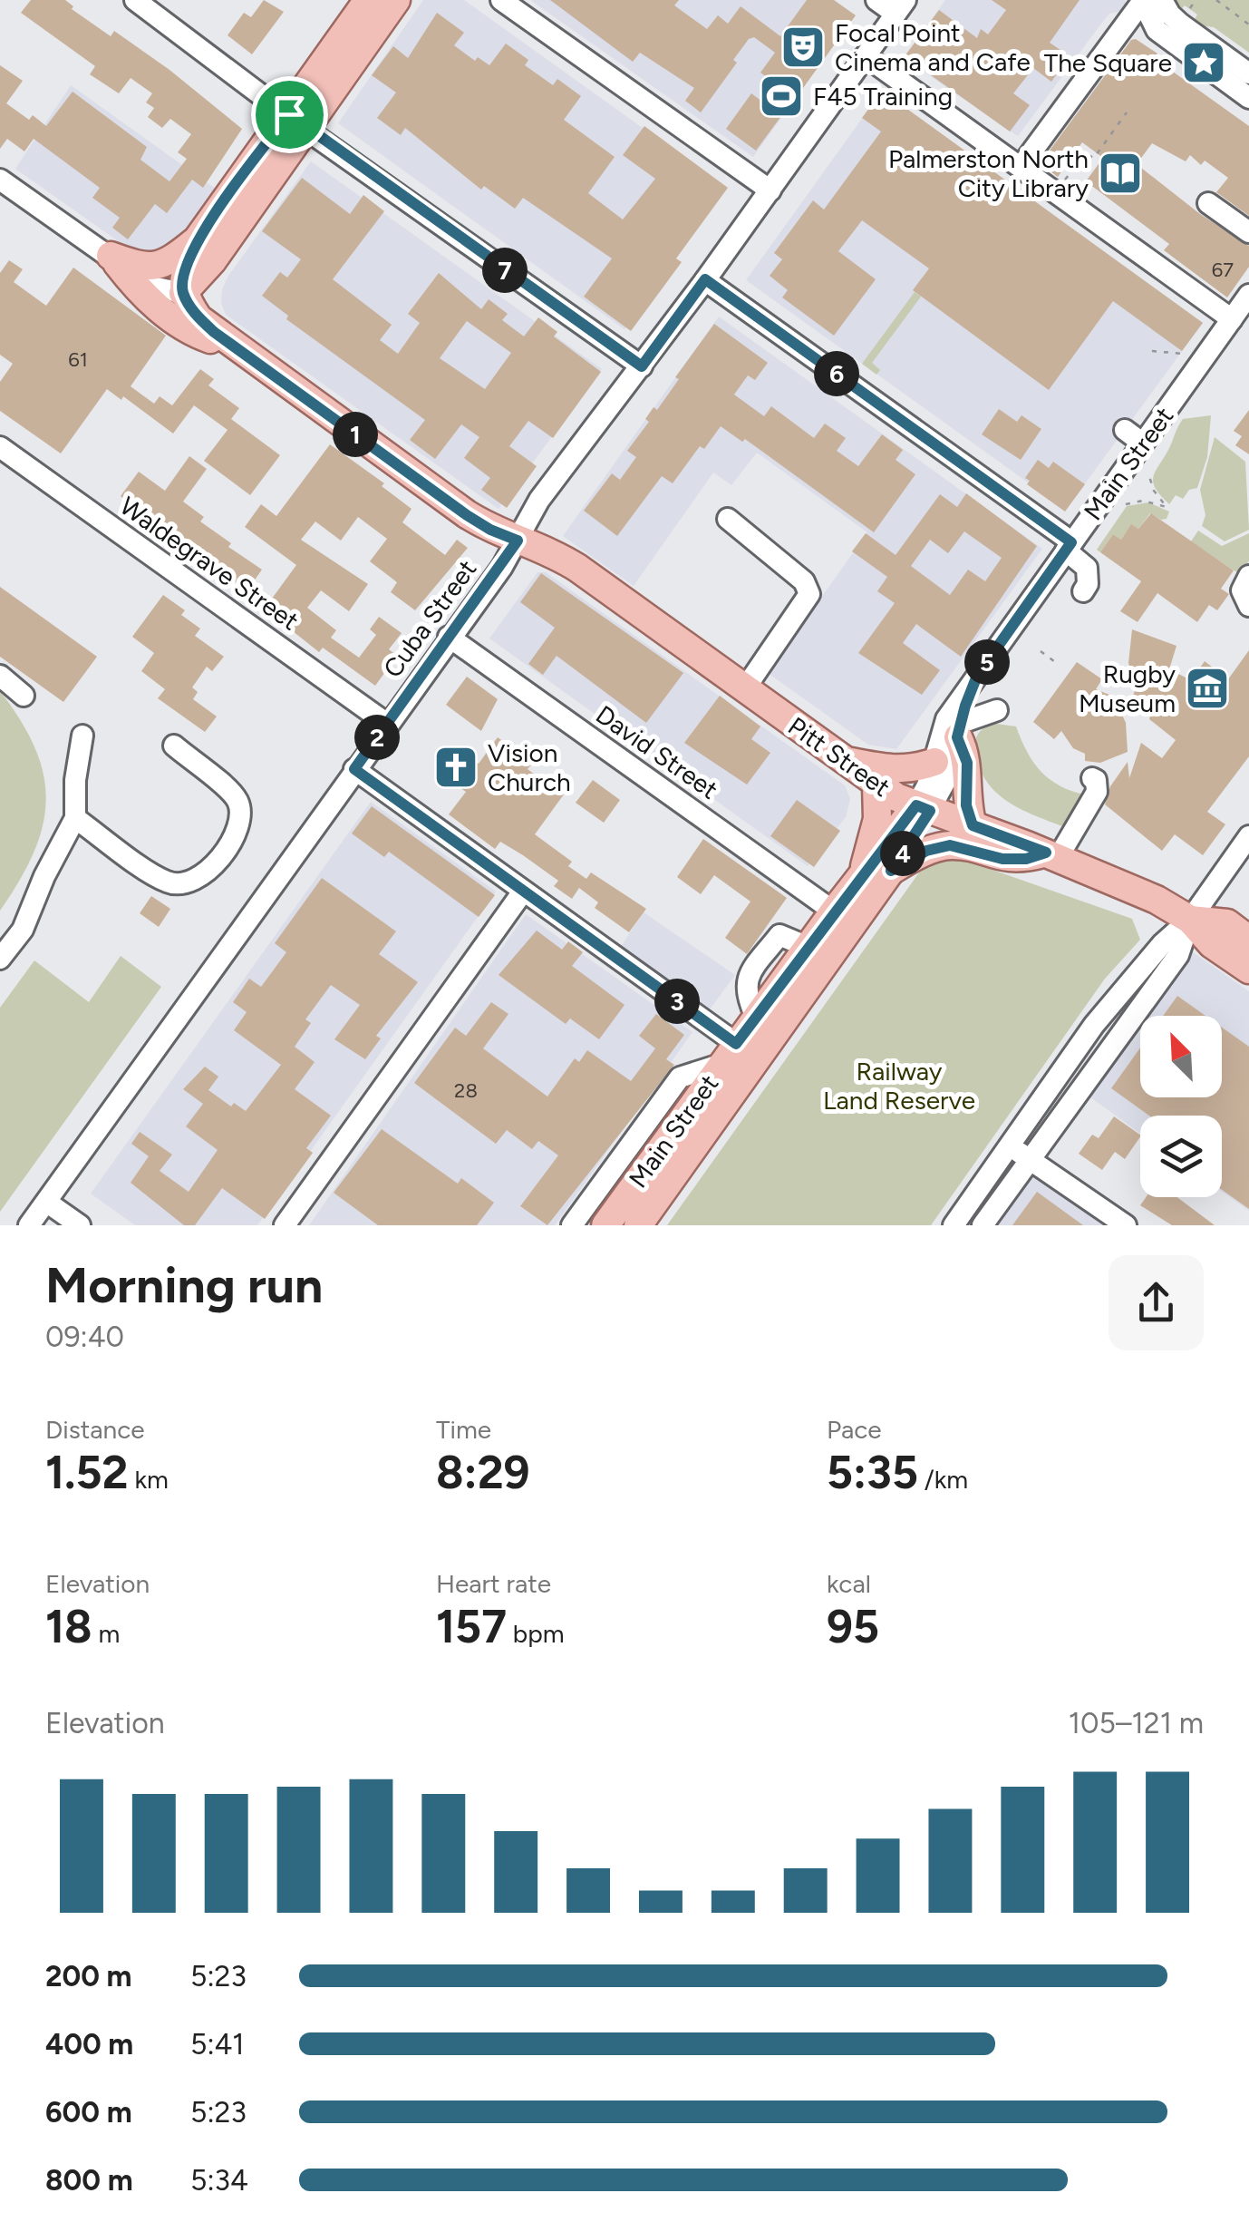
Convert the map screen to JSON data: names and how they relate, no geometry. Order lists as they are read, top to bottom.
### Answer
{
  "streets": {
    "main road": ["Main Street", "Pitt Street"],
    "street": ["Waldegrave Street", "Cuba Street", "David Street"]
  },
  "crossings": [
    ["Main Street", "David Street"],
    ["Main Street", "Pitt Street"],
    ["Waldegrave Street", "Cuba Street"],
    ["Cuba Street", "David Street"],
    ["Cuba Street", "Pitt Street"]
  ],
  "parks": ["Railway Land Reserve"],
  "places": {
    "theatre": ["Focal Point Cinema and Cafe"],
    "place": ["The Square"],
    "sports": ["F45 Training"],
    "library": ["Palmerston North City Library"],
    "museum": ["Rugby Museum"],
    "church": ["Vision Church"]
  },
  "house_numbers": ["67", "61", "28"],
  "north": "top left",
  "page": {
    "pins": [
      "7",
      "6",
      "1",
      "5",
      "2",
      "4",
      "3"
    ],
    "heading": ["Morning run", "09:40"],
    "stats": [
      ["Distance", "1.52 km"],
      ["Time", "8:29"],
      ["Pace", "5:35 /km"],
      ["Elevation", "18 m"],
      ["Heart rate", "157 bpm"],
      ["kcal", "95"]
    ],
    "chart": ["Elevation", "105–121 m"],
    "list": [
      {
        "name": "200 m",
        "note": "5:23"
      },
      {
        "name": "400 m",
        "note": "5:41"
      },
      {
        "name": "600 m",
        "note": "5:23"
      },
      {
        "name": "800 m",
        "note": "5:34"
      }
    ]
  }
}
